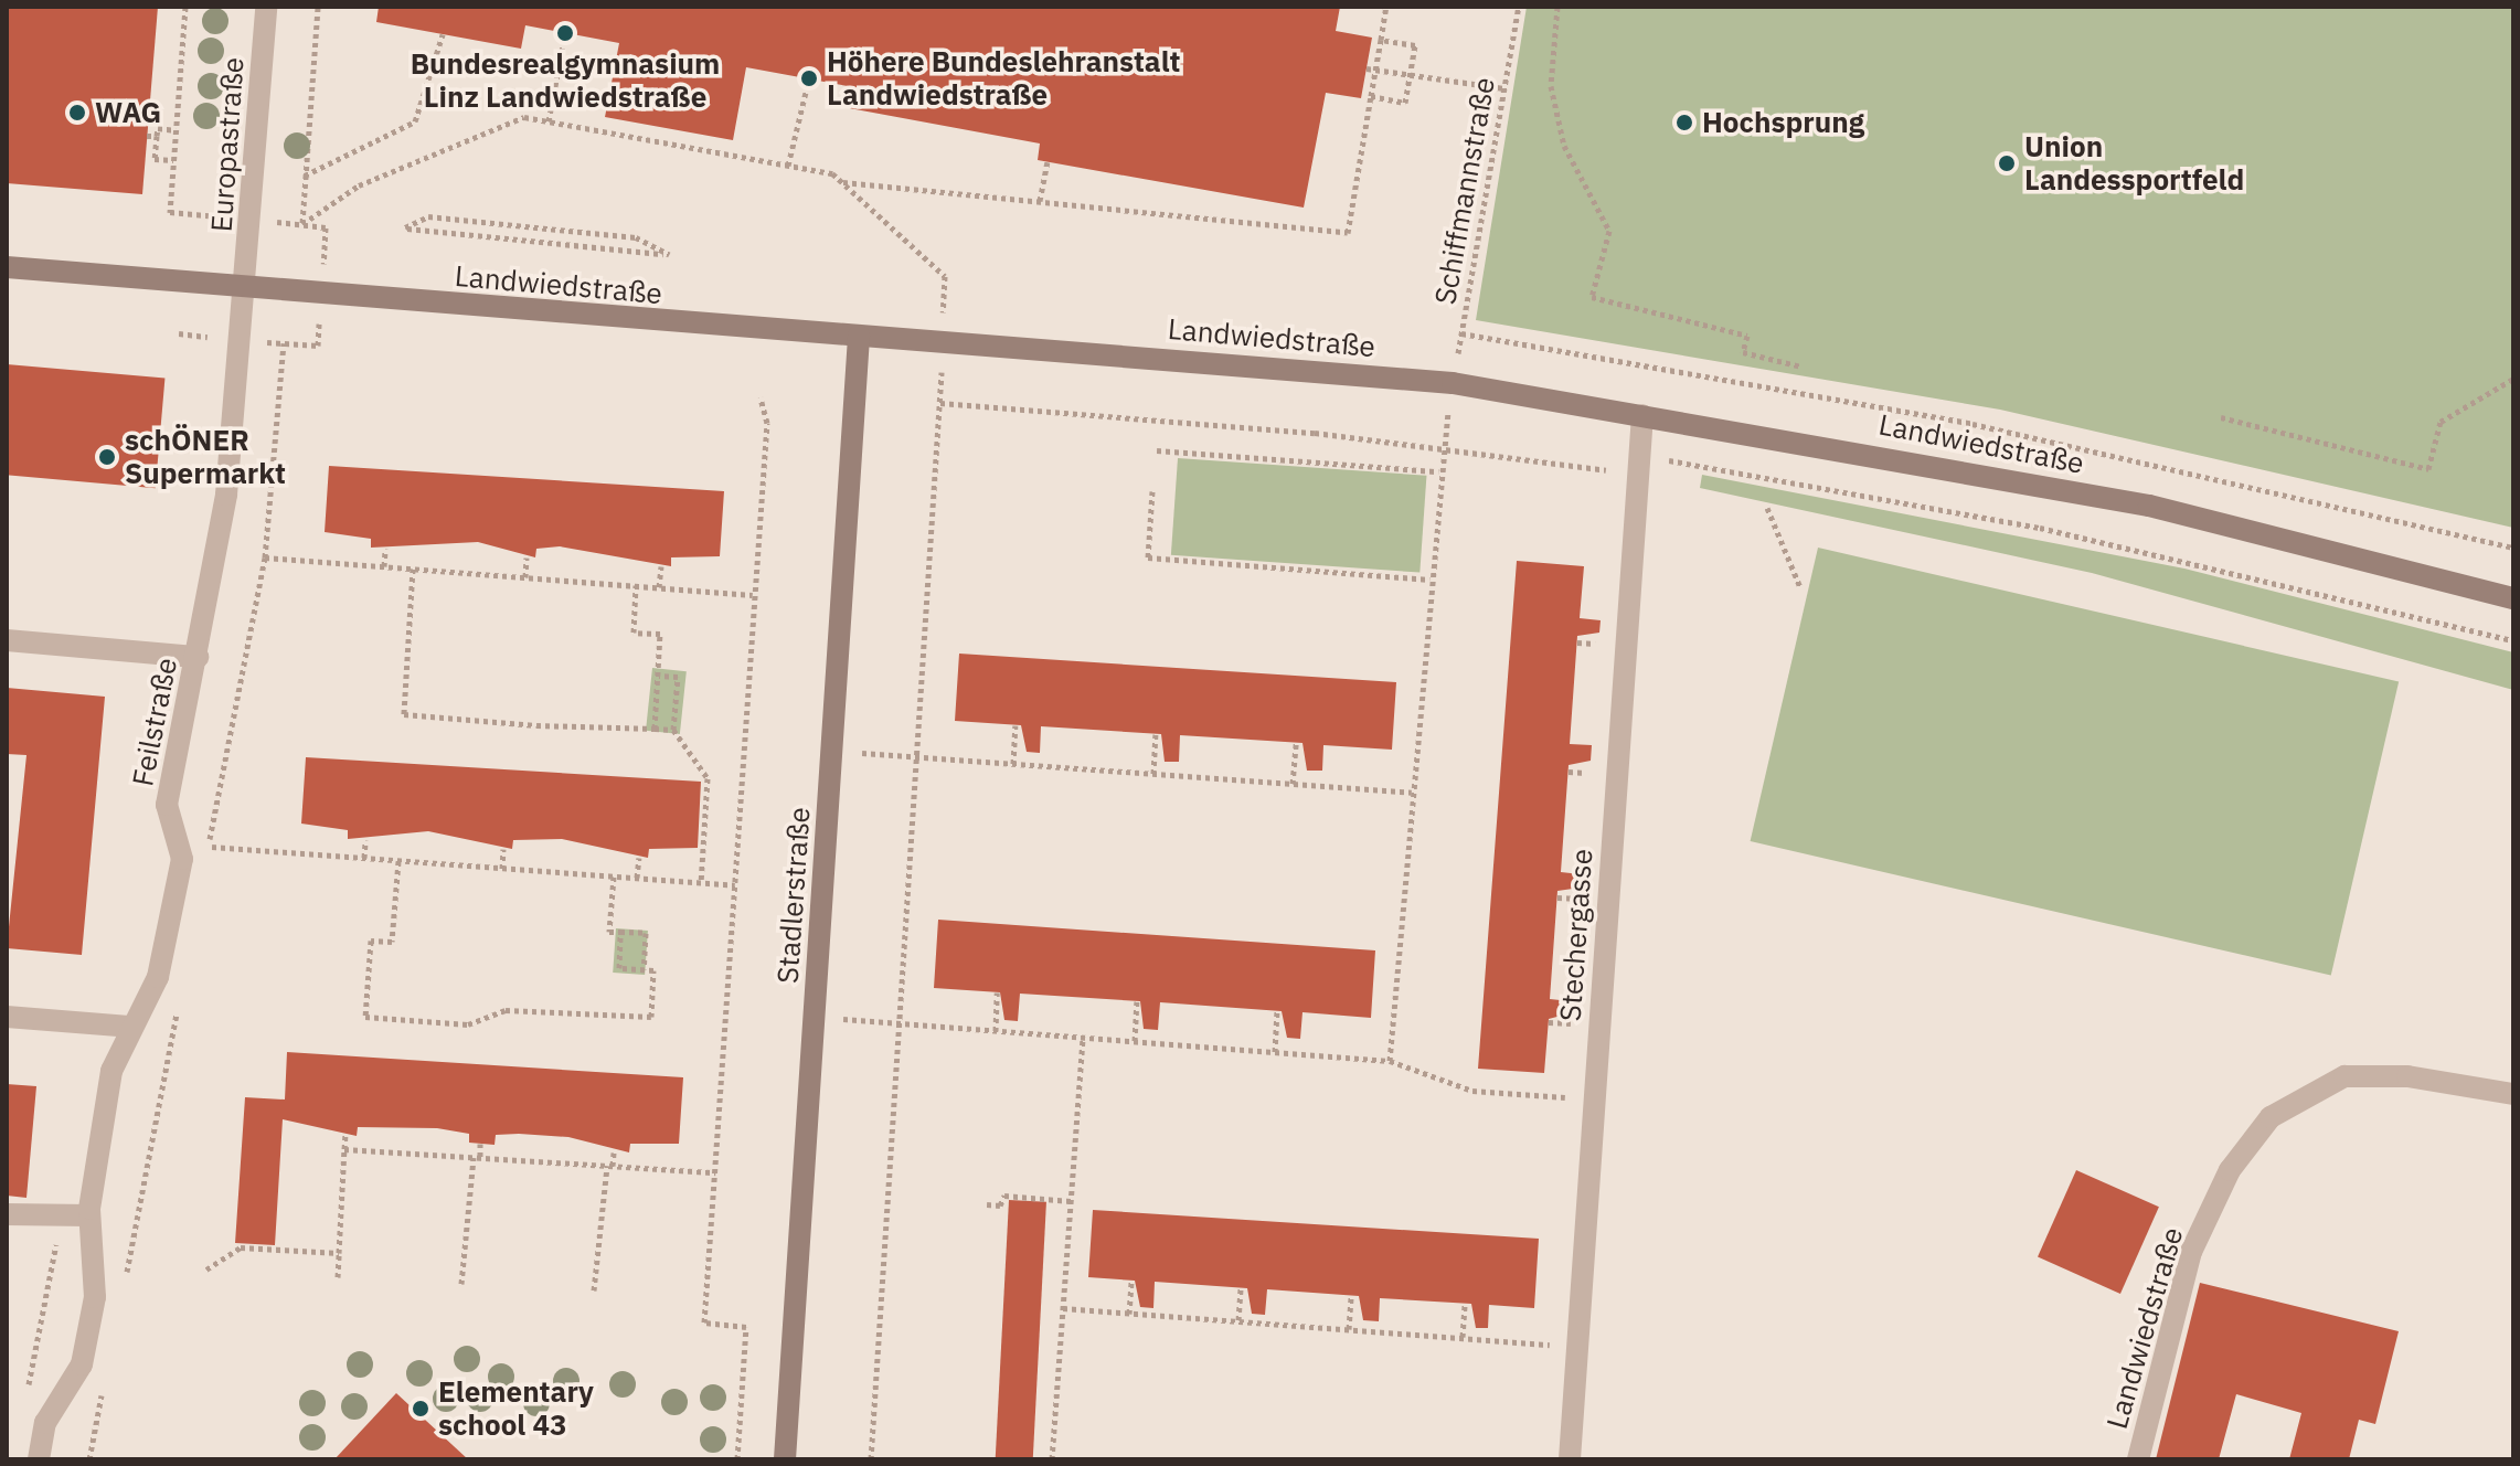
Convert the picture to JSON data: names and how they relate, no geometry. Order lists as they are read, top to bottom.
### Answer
{
  "streets": {
    "main road": ["Landwiedstraße", "Stadlerstraße"],
    "street": ["Europastraße", "Feilstraße", "Stechergasse"],
    "path": ["Schiffmannstraße"]
  },
  "crossings": [
    ["Europastraße", "Landwiedstraße"],
    ["Europastraße", "Feilstraße"],
    ["Schiffmannstraße", "Landwiedstraße"],
    ["Landwiedstraße", "Feilstraße"],
    ["Landwiedstraße", "Stadlerstraße"],
    ["Landwiedstraße", "Stechergasse"]
  ],
  "places": [
    "Bundesrealgymnasium Linz Landwiedstraße",
    "Höhere Bundeslehranstalt Landwiedstraße",
    "WAG",
    "Hochsprung",
    "Union Landessportfeld",
    "schÖNER Supermarkt",
    "Elementary school 43"
  ]
}
